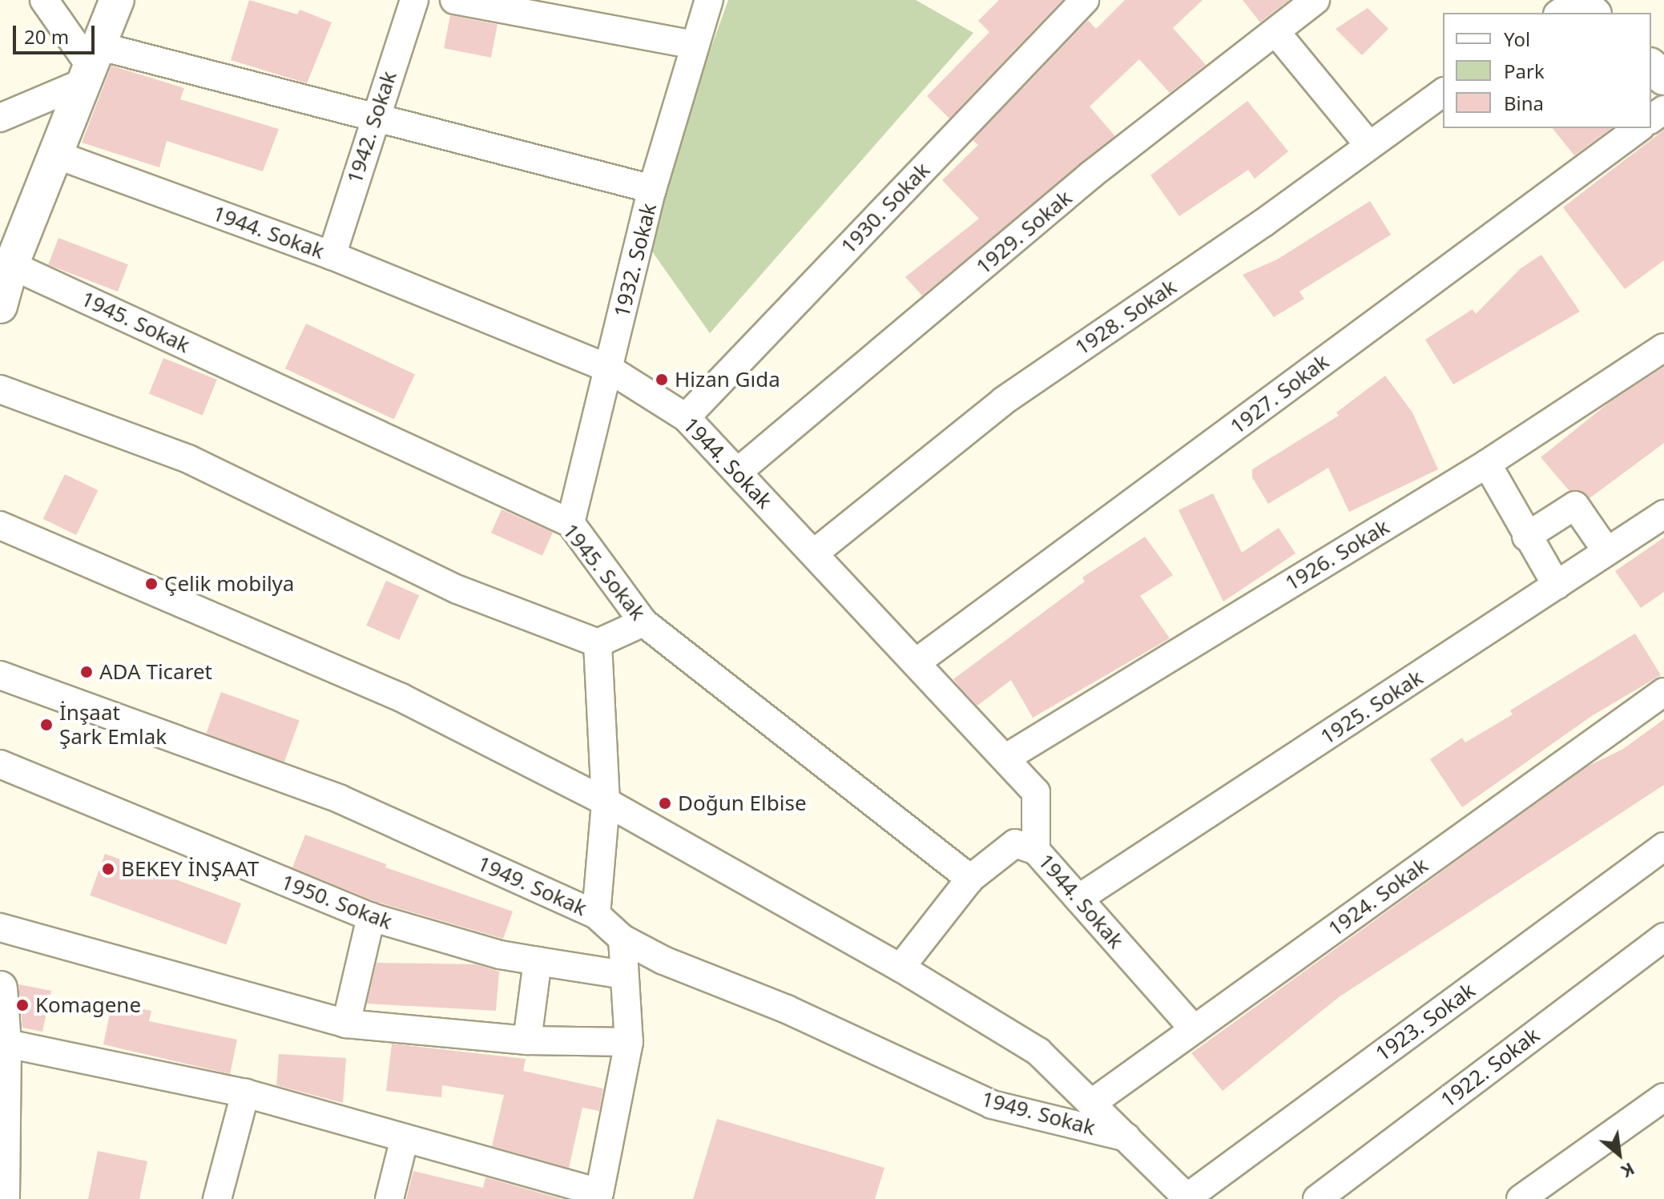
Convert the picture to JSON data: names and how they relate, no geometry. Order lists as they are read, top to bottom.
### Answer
{
  "streets": {
    "street": [
      "1942. Sokak",
      "1930. Sokak",
      "1944. Sokak",
      "1929. Sokak",
      "1932. Sokak",
      "1928. Sokak",
      "1945. Sokak",
      "1927. Sokak",
      "1926. Sokak",
      "1925. Sokak",
      "1949. Sokak",
      "1924. Sokak",
      "1950. Sokak",
      "1923. Sokak",
      "1922. Sokak"
    ]
  },
  "crossings": [
    ["1942. Sokak", "1944. Sokak"],
    ["1930. Sokak", "1944. Sokak"],
    ["1944. Sokak", "1929. Sokak"],
    ["1944. Sokak", "1932. Sokak"],
    ["1944. Sokak", "1928. Sokak"],
    ["1944. Sokak", "1927. Sokak"],
    ["1944. Sokak", "1926. Sokak"],
    ["1944. Sokak", "1925. Sokak"],
    ["1944. Sokak", "1924. Sokak"],
    ["1932. Sokak", "1945. Sokak"]
  ],
  "places": [
    "Hizan Gıda",
    "Çelik mobilya",
    "ADA Ticaret",
    "İnşaat Şark Emlak",
    "Doğun Elbise",
    "BEKEY İNŞAAT",
    "Komagene"
  ],
  "legend": ["Yol", "Park", "Bina"],
  "scale_bar": "20 m",
  "north": "bottom right"
}
